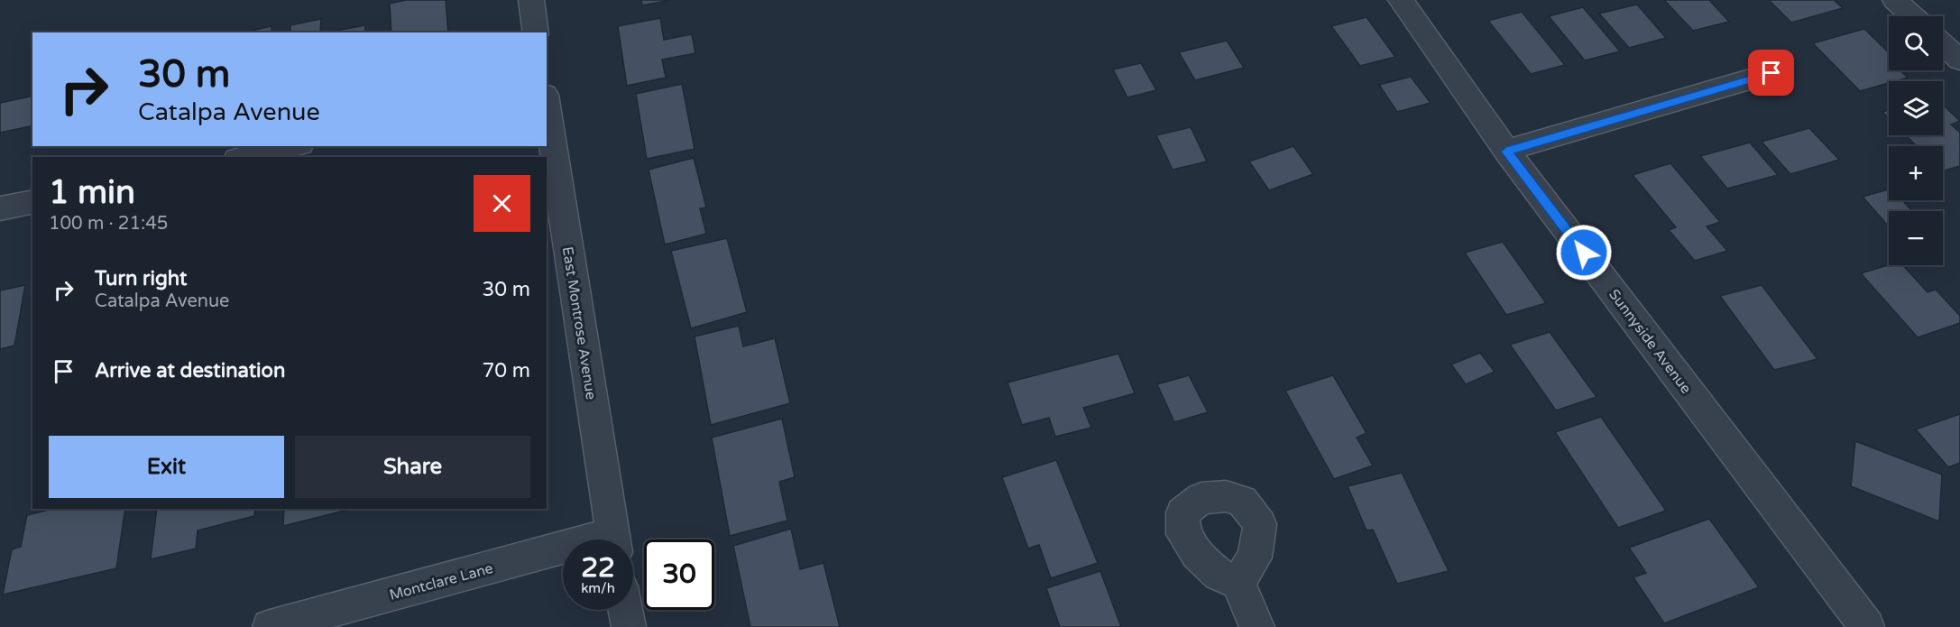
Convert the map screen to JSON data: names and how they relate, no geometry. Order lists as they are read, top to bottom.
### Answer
{
  "streets": {
    "street": ["East Montrose Avenue", "Sunnyside Avenue", "Montclare Lane"]
  },
  "page": {
    "map_buttons": ["+", "−"],
    "turn": ["30 m", "Catalpa Avenue"],
    "heading": ["1 min", "100 m · 21:45"],
    "list": [
      {
        "name": "Turn right",
        "note": "Catalpa Avenue",
        "value": "30 m"
      },
      {
        "name": "Arrive at destination",
        "value": "70 m"
      }
    ],
    "buttons": ["Exit", "Share"],
    "speed": "22 km/h",
    "limit": "30"
  }
}
